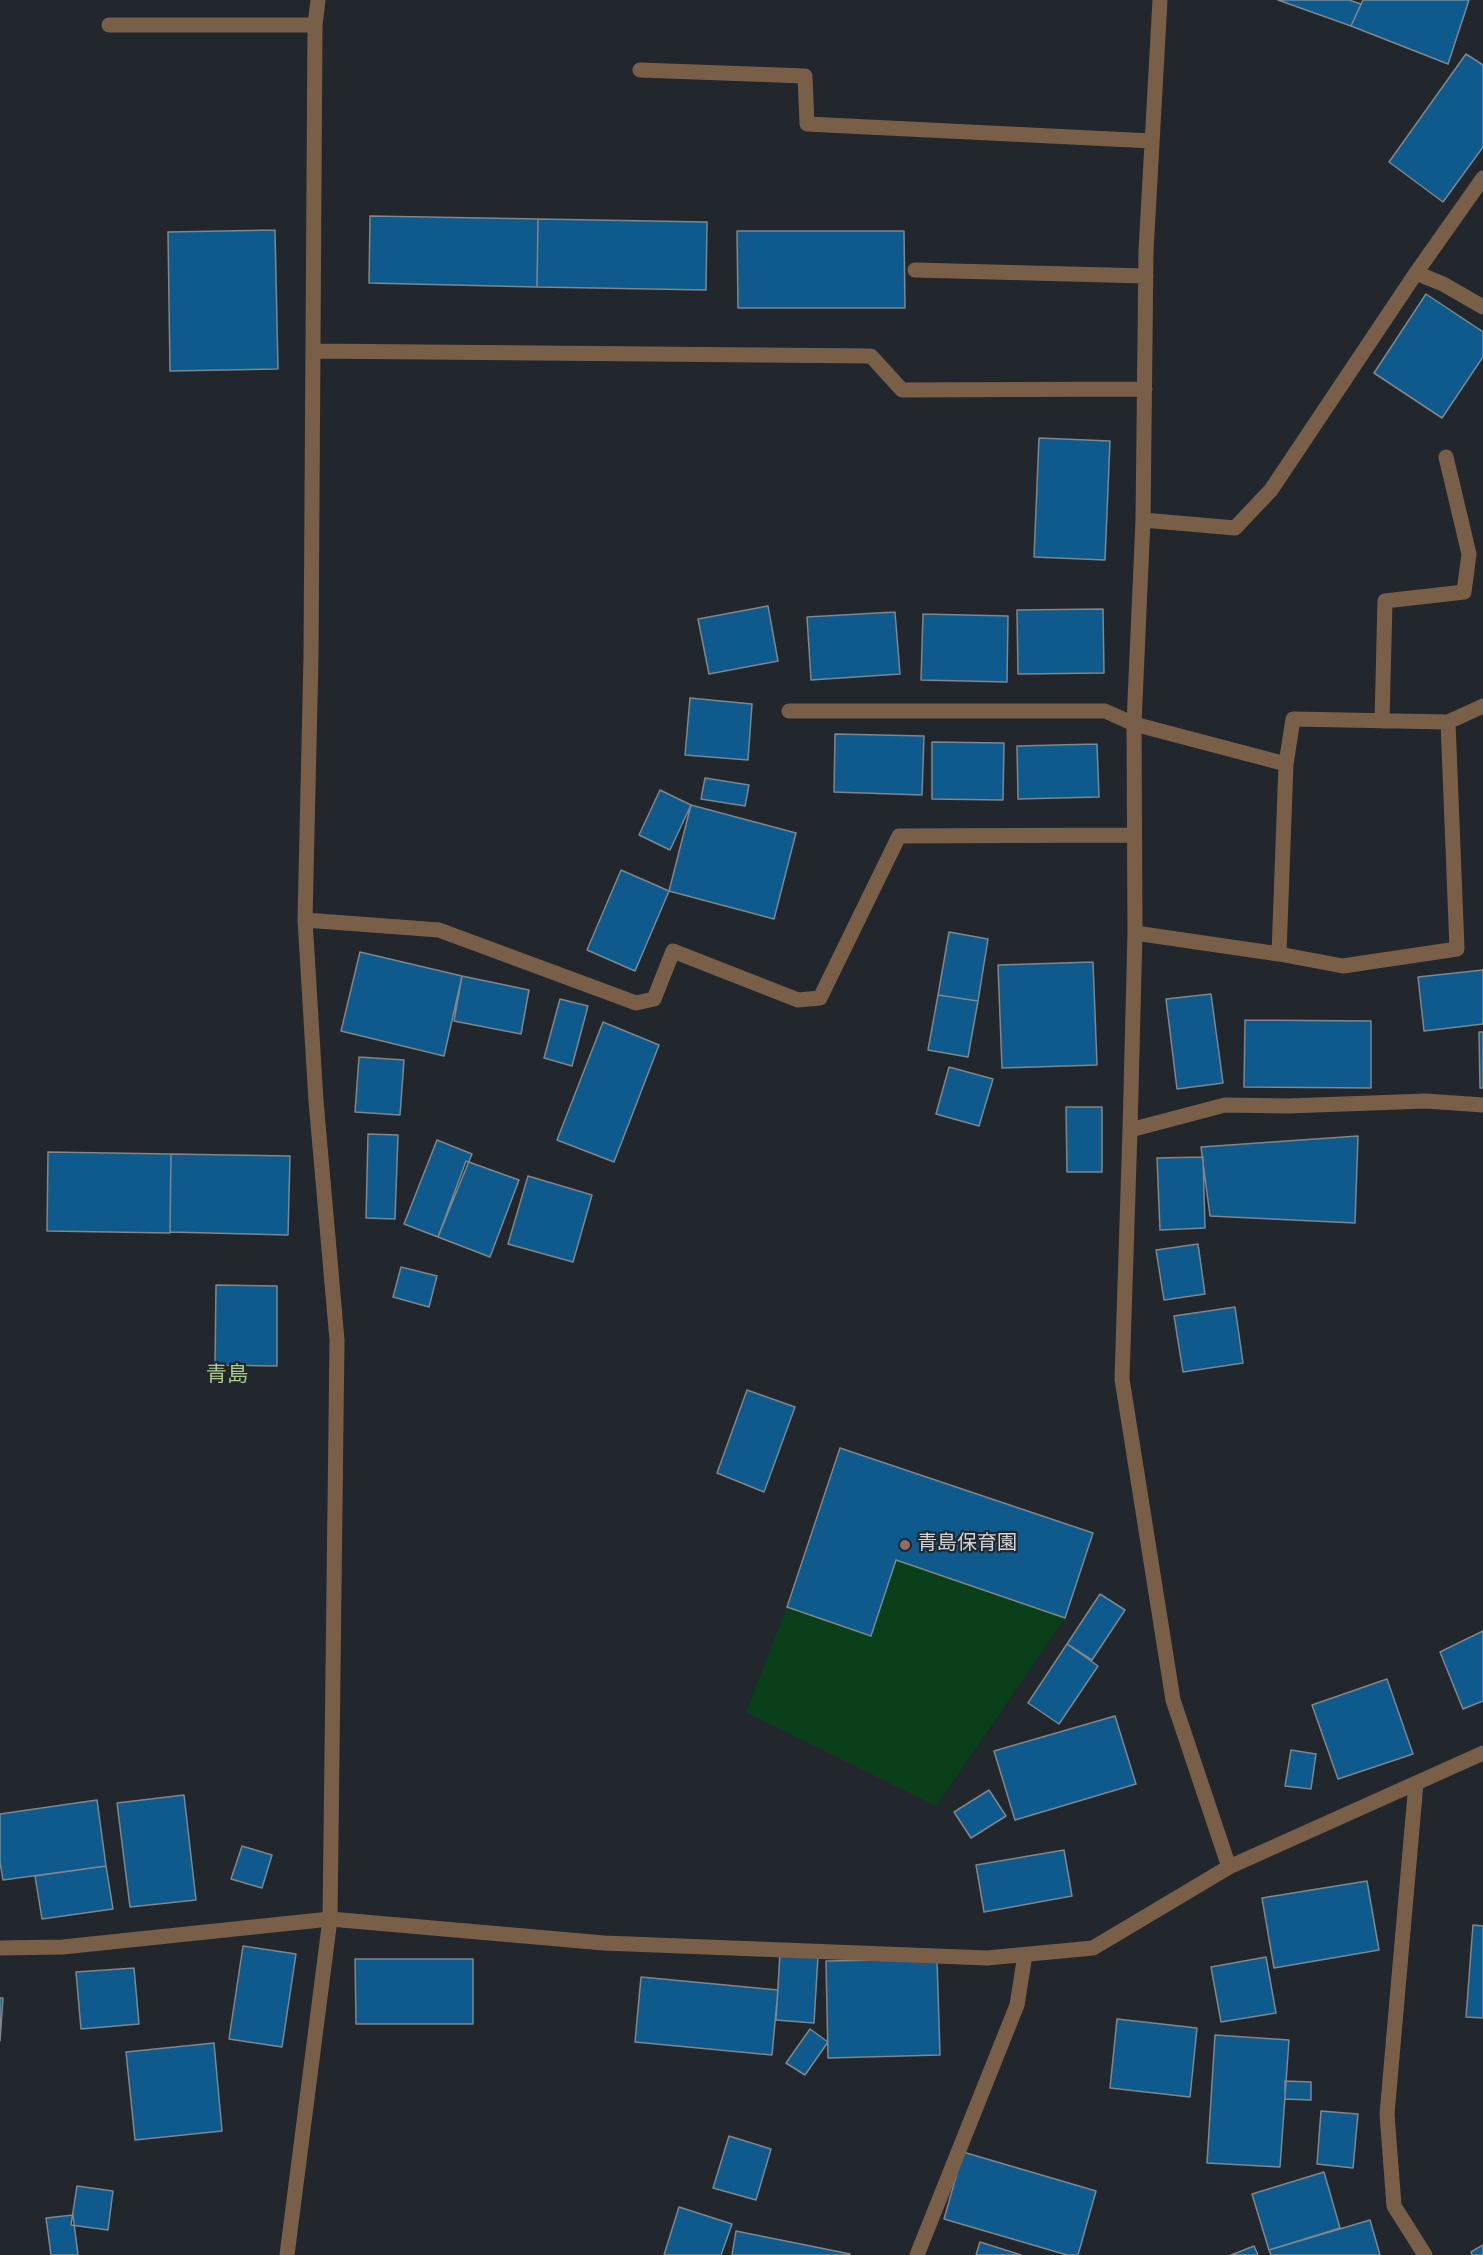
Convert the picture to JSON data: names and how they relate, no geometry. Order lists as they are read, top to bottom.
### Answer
{
  "districts": ["青島"],
  "places": ["青島保育園"]
}
